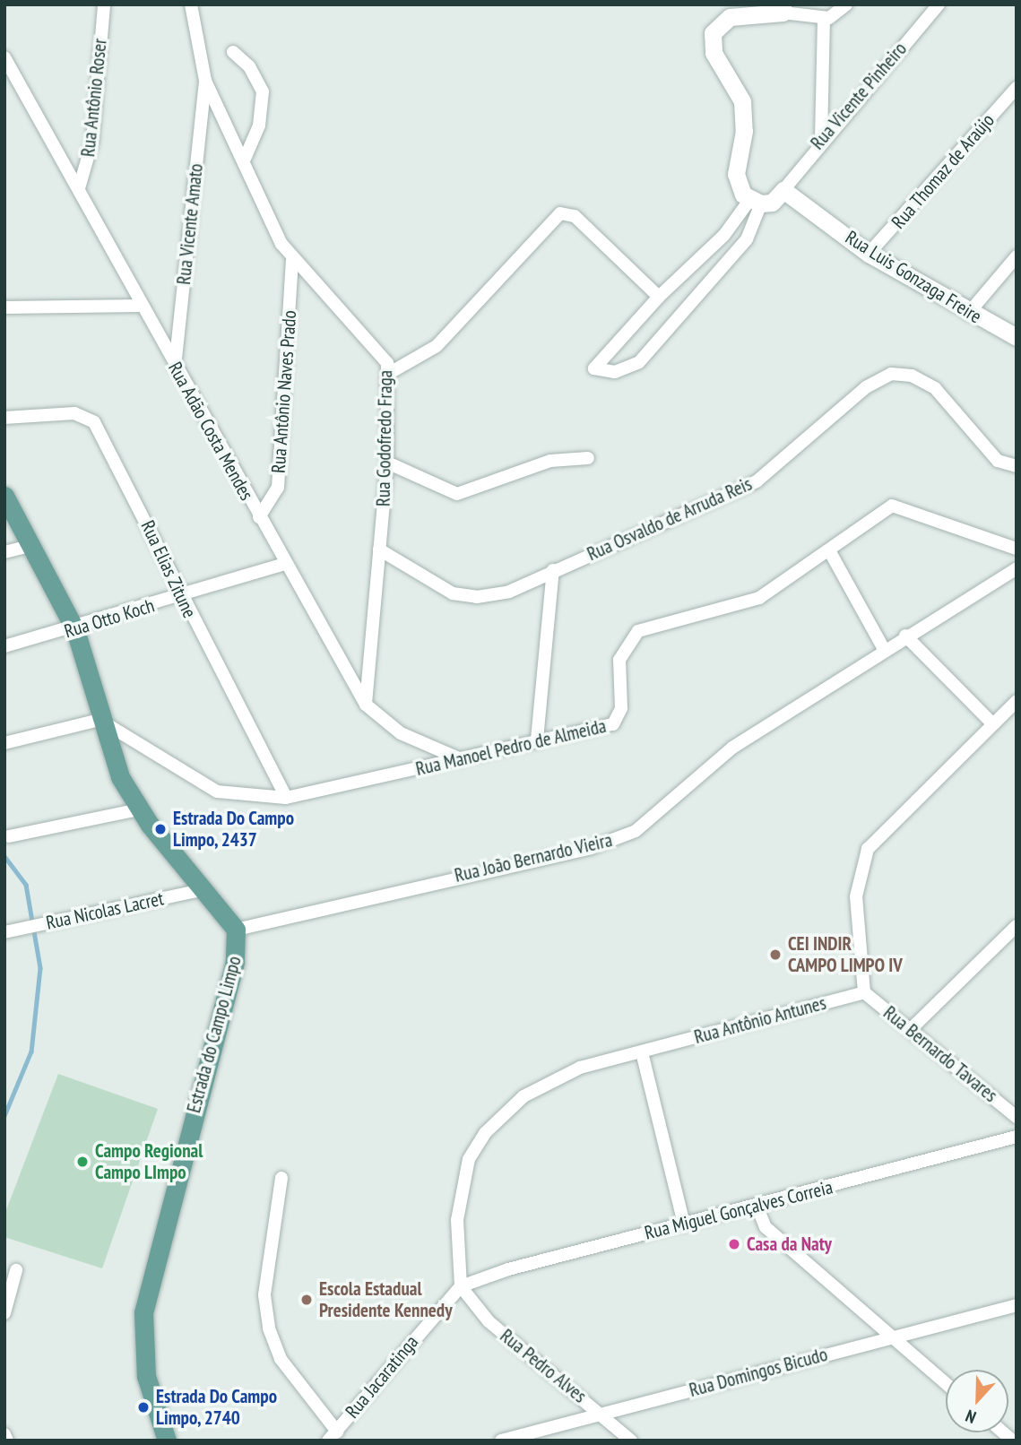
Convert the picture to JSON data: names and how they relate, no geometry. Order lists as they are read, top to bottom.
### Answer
{
  "streets": {
    "main road": ["Estrada do Campo Limpo"],
    "street": [
      "Rua Vicente Pinheiro",
      "Rua Antônio Roser",
      "Rua Thomaz de Araújo",
      "Rua Vicente Amato",
      "Rua Luis Gonzaga Freire",
      "Rua Antônio Naves Prado",
      "Rua Adão Costa Mendes",
      "Rua Godofredo Fraga",
      "Rua Osvaldo de Arruda Reis",
      "Rua Elias Zitune",
      "Rua Otto Koch",
      "Rua Manoel Pedro de Almeida",
      "Rua João Bernardo Vieira",
      "Rua Nicolas Lacret",
      "Rua Antônio Antunes",
      "Rua Bernardo Tavares",
      "Rua Miguel Gonçalves Correia",
      "Rua Pedro Alves",
      "Rua Domingos Bicudo",
      "Rua Jacaratinga"
    ]
  },
  "crossings": [
    ["Rua Vicente Pinheiro", "Rua Luis Gonzaga Freire"],
    ["Rua Antônio Roser", "Rua Adão Costa Mendes"],
    ["Rua Thomaz de Araújo", "Rua Luis Gonzaga Freire"],
    ["Rua Vicente Amato", "Rua Adão Costa Mendes"],
    ["Rua Vicente Amato", "Rua Godofredo Fraga"],
    ["Rua Antônio Naves Prado", "Rua Adão Costa Mendes"],
    ["Rua Antônio Naves Prado", "Rua Godofredo Fraga"],
    ["Rua Adão Costa Mendes", "Rua Godofredo Fraga"],
    ["Rua Adão Costa Mendes", "Rua Otto Koch"],
    ["Rua Adão Costa Mendes", "Rua Manoel Pedro de Almeida"],
    ["Rua Godofredo Fraga", "Rua Osvaldo de Arruda Reis"],
    ["Rua Elias Zitune", "Rua Otto Koch"],
    ["Rua Elias Zitune", "Rua Manoel Pedro de Almeida"],
    ["Rua Otto Koch", "Estrada do Campo Limpo"],
    ["Rua Manoel Pedro de Almeida", "Estrada do Campo Limpo"],
    ["Rua João Bernardo Vieira", "Estrada do Campo Limpo"],
    ["Rua Nicolas Lacret", "Estrada do Campo Limpo"],
    ["Rua Antônio Antunes", "Rua Bernardo Tavares"],
    ["Rua Antônio Antunes", "Rua Miguel Gonçalves Correia"],
    ["Rua Antônio Antunes", "Rua Pedro Alves"],
    ["Rua Antônio Antunes", "Rua Jacaratinga"],
    ["Rua Miguel Gonçalves Correia", "Rua Pedro Alves"],
    ["Rua Miguel Gonçalves Correia", "Rua Jacaratinga"],
    ["Rua Pedro Alves", "Rua Domingos Bicudo"],
    ["Rua Pedro Alves", "Rua Jacaratinga"]
  ],
  "places": [
    "Estrada Do Campo Limpo, 2437",
    "CEI INDIR CAMPO LIMPO IV",
    "Campo Regional Campo LImpo",
    "Casa da Naty",
    "Escola Estadual Presidente Kennedy",
    "Estrada Do Campo Limpo, 2740"
  ],
  "north": "bottom"
}
